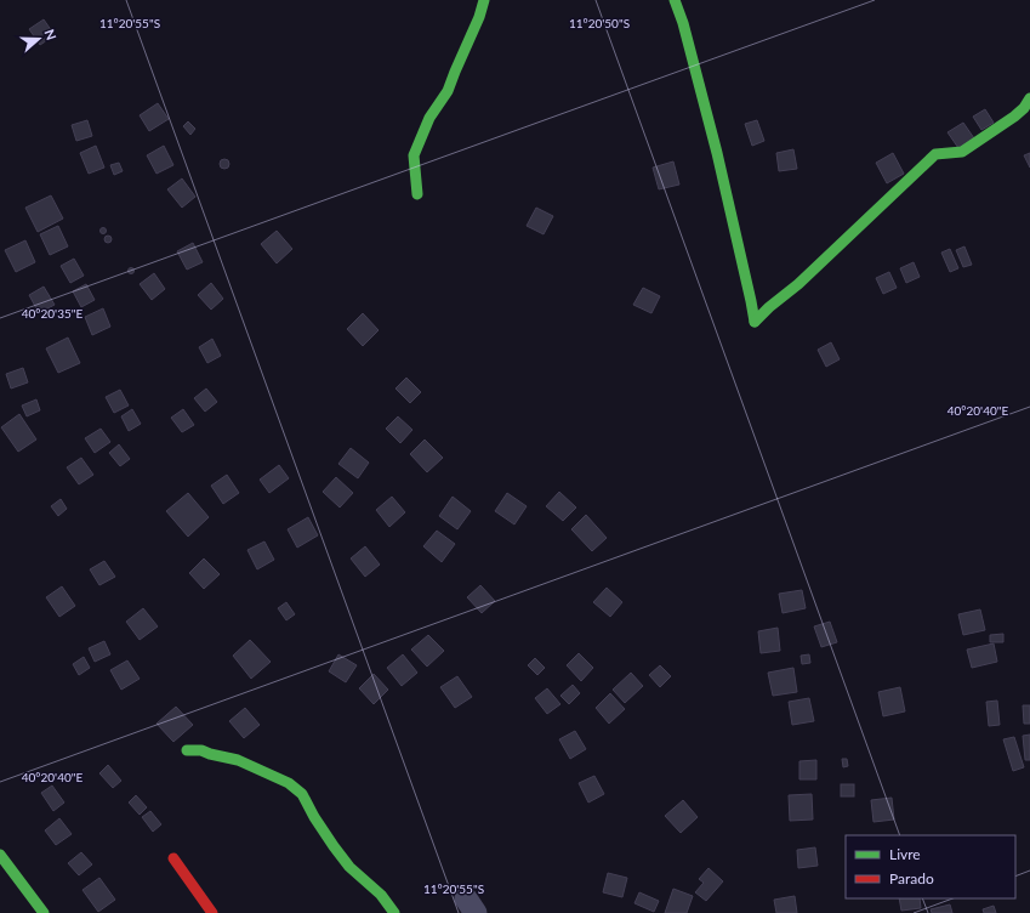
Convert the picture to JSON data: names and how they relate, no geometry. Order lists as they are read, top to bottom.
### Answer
{
  "legend": ["Livre", "Parado"],
  "north": "right",
  "coordinates": [
    "11°20'55\"S",
    "11°20'50\"S",
    "40°20'35\"E",
    "40°20'40\"E"
  ]
}
